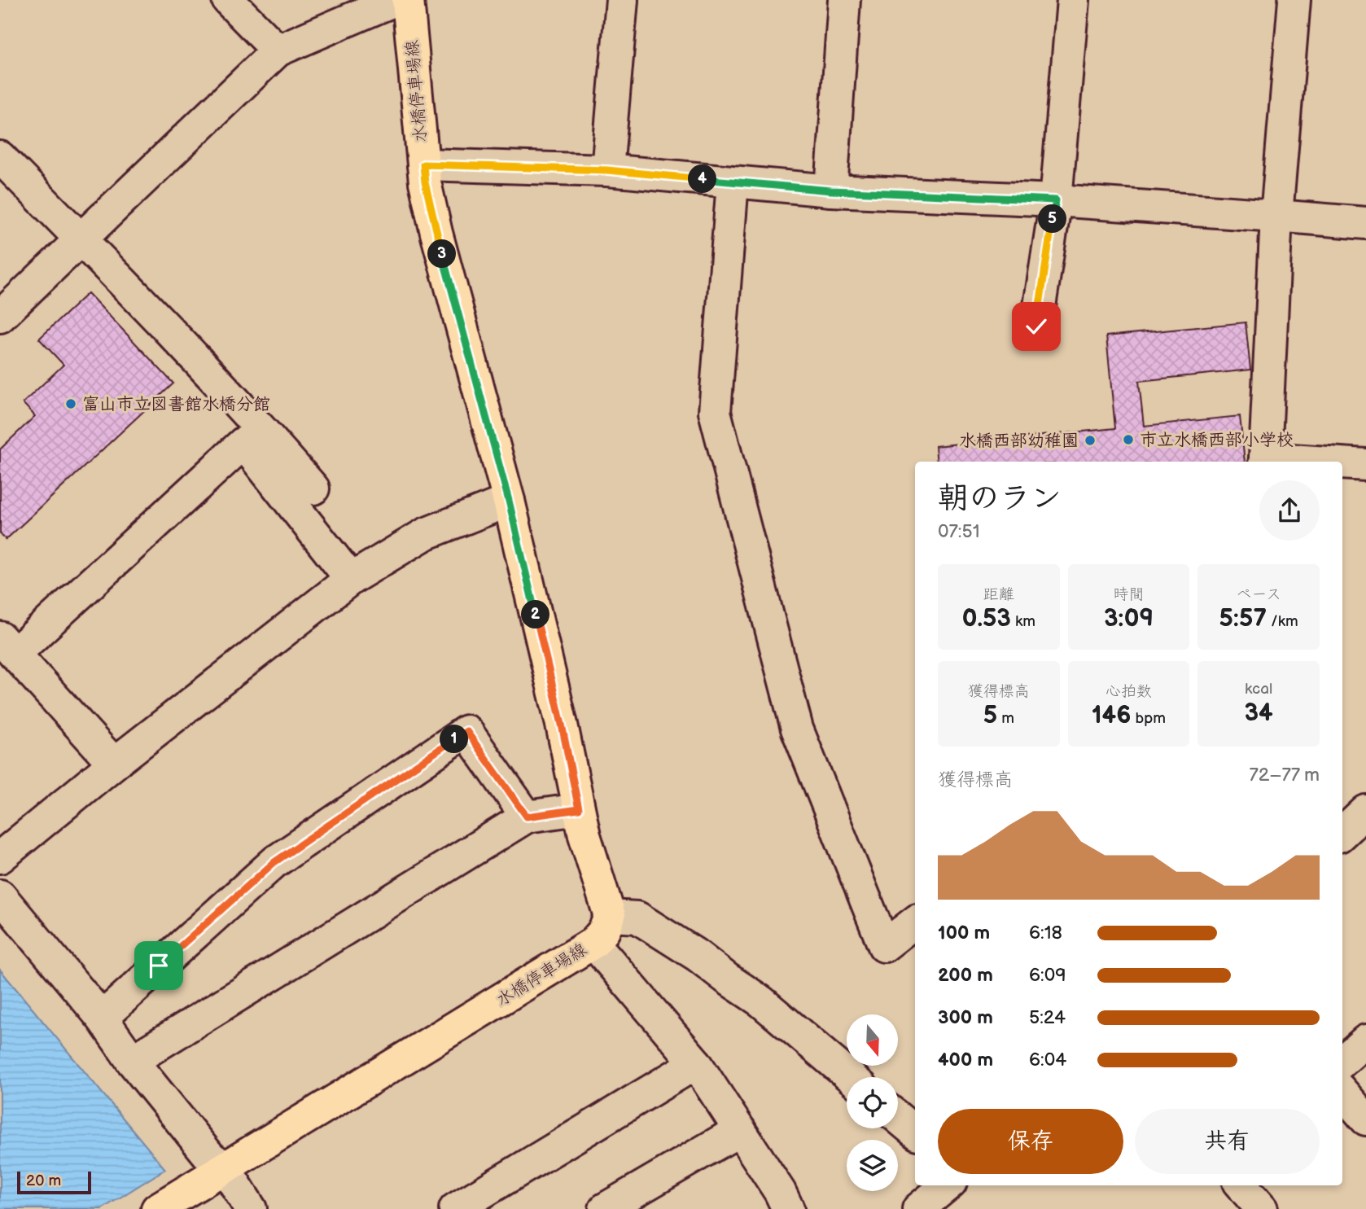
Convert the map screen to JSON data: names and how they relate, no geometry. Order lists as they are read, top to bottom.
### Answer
{
  "streets": {
    "main road": ["水橋停車場線"]
  },
  "places": ["富山市立図書館水橋分館", "市立水橋西部小学校", "水橋西部幼稚園"],
  "scale_bar": "20 m",
  "north": "bottom",
  "page": {
    "pins": [
      "4",
      "5",
      "3",
      "2",
      "1"
    ],
    "heading": ["朝のラン", "07:51"],
    "stats": [
      ["距離", "0.53 km"],
      ["時間", "3:09"],
      ["ペース", "5:57 /km"],
      ["獲得標高", "5 m"],
      ["心拍数", "146 bpm"],
      ["kcal", "34"]
    ],
    "chart": ["獲得標高", "72–77 m"],
    "list": [
      {
        "name": "100 m",
        "note": "6:18"
      },
      {
        "name": "200 m",
        "note": "6:09"
      },
      {
        "name": "300 m",
        "note": "5:24"
      },
      {
        "name": "400 m",
        "note": "6:04"
      }
    ],
    "buttons": ["保存", "共有"],
    "scale": "20 m"
  }
}
